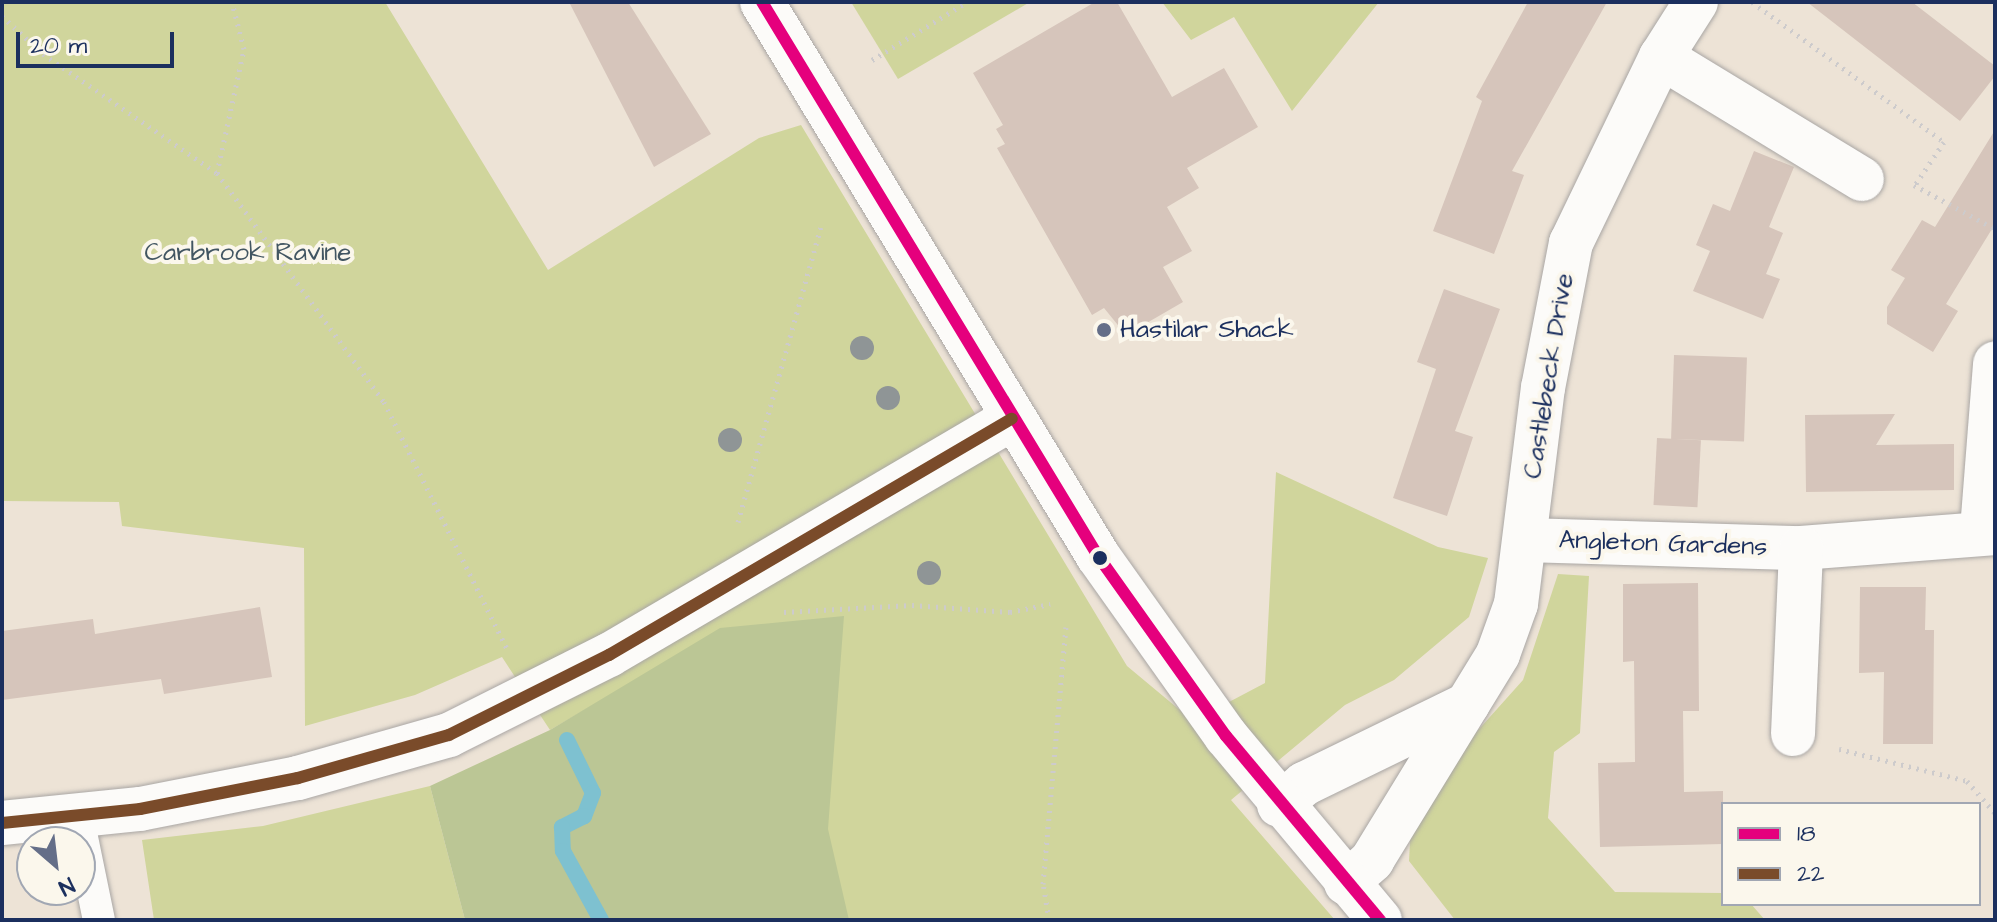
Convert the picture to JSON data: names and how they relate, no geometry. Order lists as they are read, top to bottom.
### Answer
{
  "streets": {
    "street": ["Castlebeck Drive", "Angleton Gardens"]
  },
  "crossings": [
    ["Castlebeck Drive", "Angleton Gardens"]
  ],
  "parks": ["Carbrook Ravine"],
  "places": ["Hastilar Shack"],
  "lines": ["transit line 18", "transit line 22"],
  "legend": ["18", "22"],
  "scale_bar": "20 m",
  "north": "bottom right"
}
